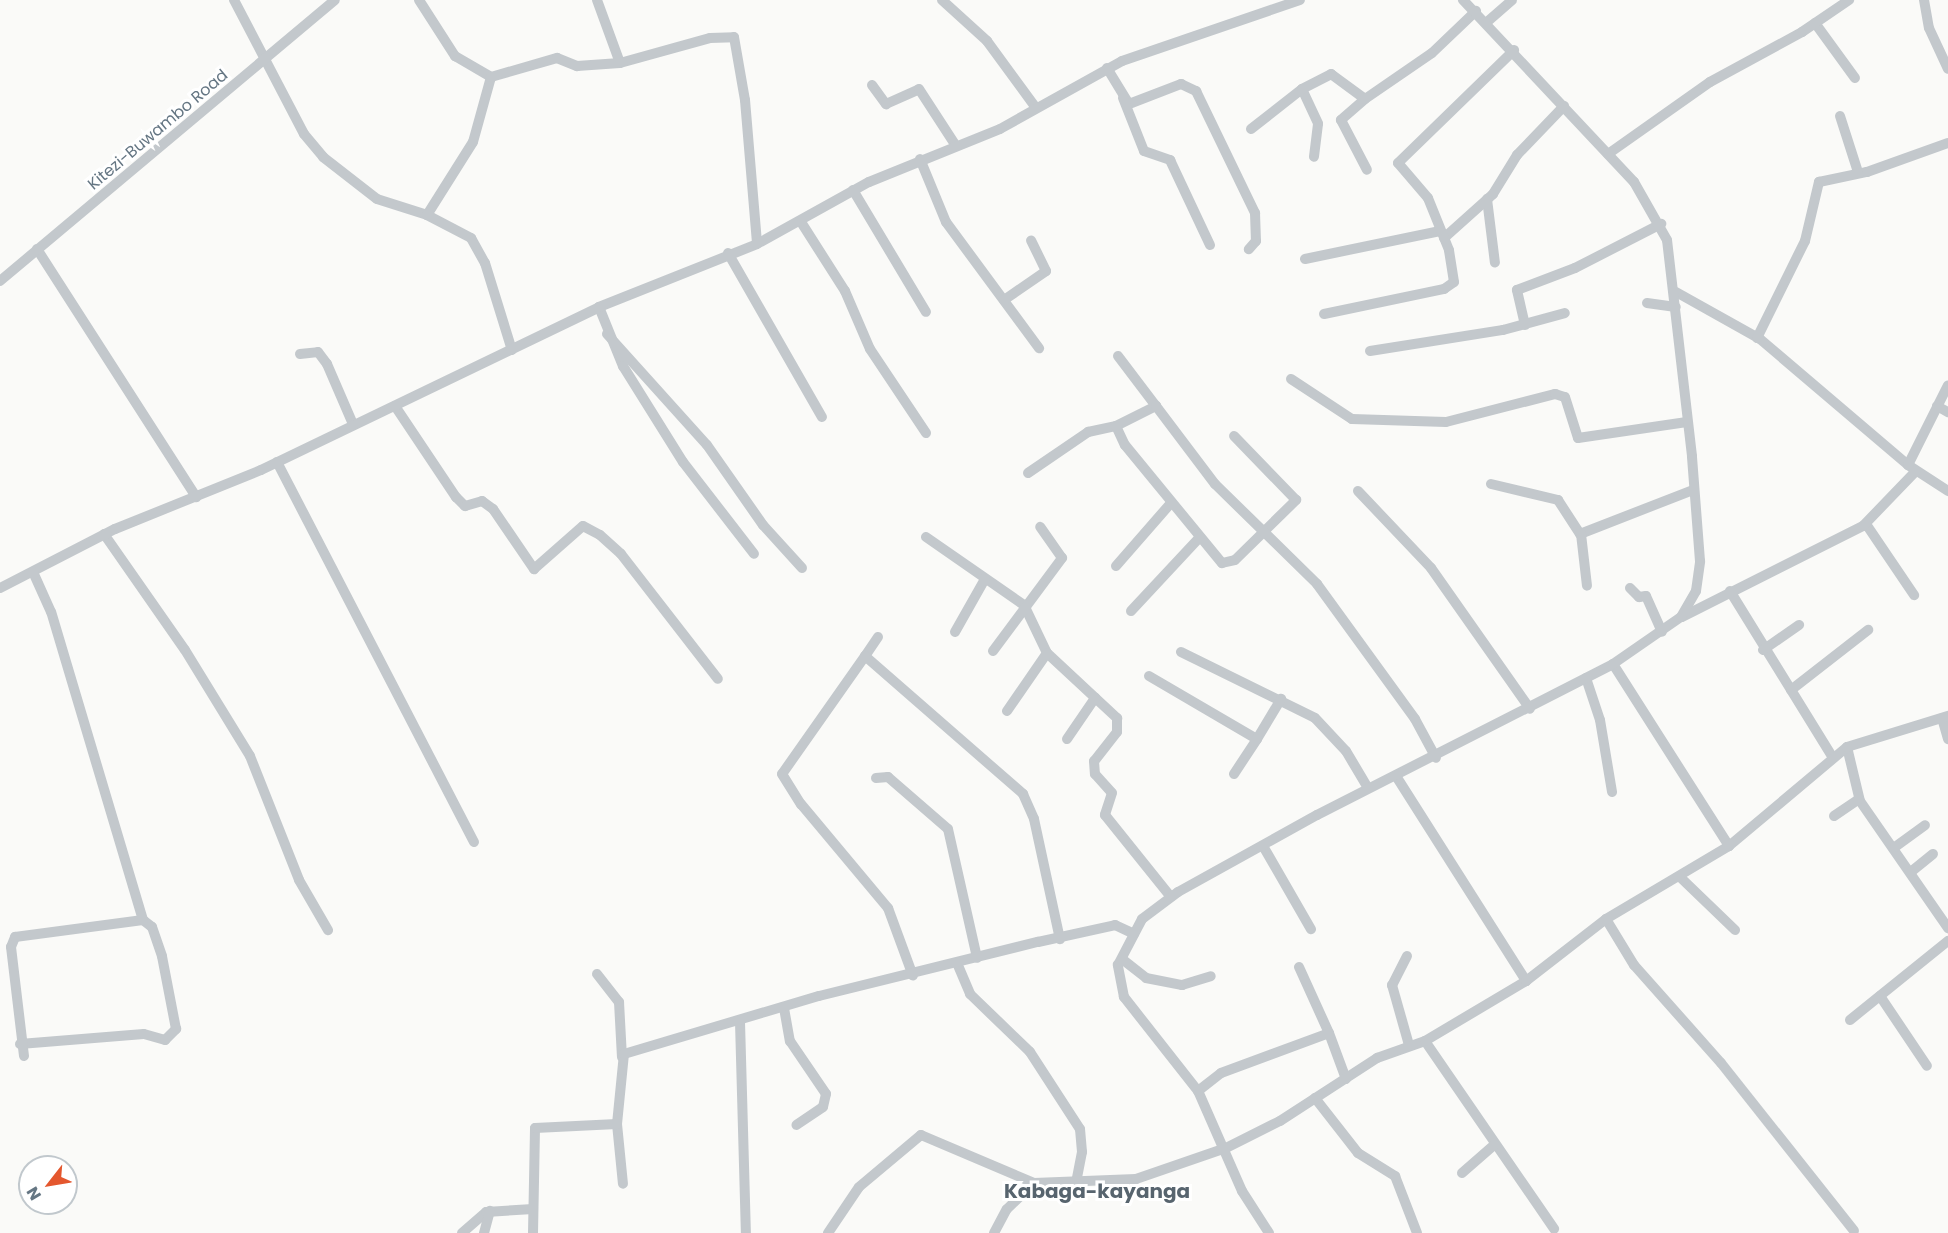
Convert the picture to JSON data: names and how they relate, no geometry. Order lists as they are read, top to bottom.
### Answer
{
  "streets": {
    "street": ["Kitezi-Buwambo Road"]
  },
  "districts": ["Kabaga-kayanga"],
  "north": "bottom left"
}
